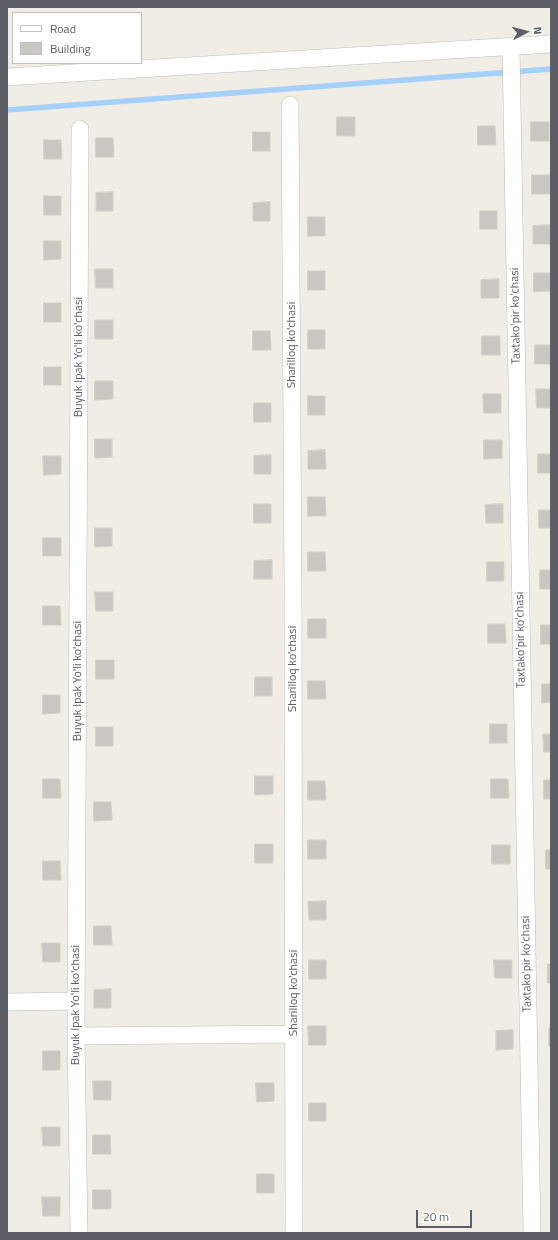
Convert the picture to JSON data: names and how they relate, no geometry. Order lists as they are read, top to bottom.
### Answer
{
  "streets": {
    "street": ["Taxtako'pir ko'chasi", "Sharilloq ko'chasi", "Buyuk Ipak Yo'li ko'chasi"]
  },
  "legend": ["Road", "Building"],
  "scale_bar": "20 m",
  "north": "right"
}
